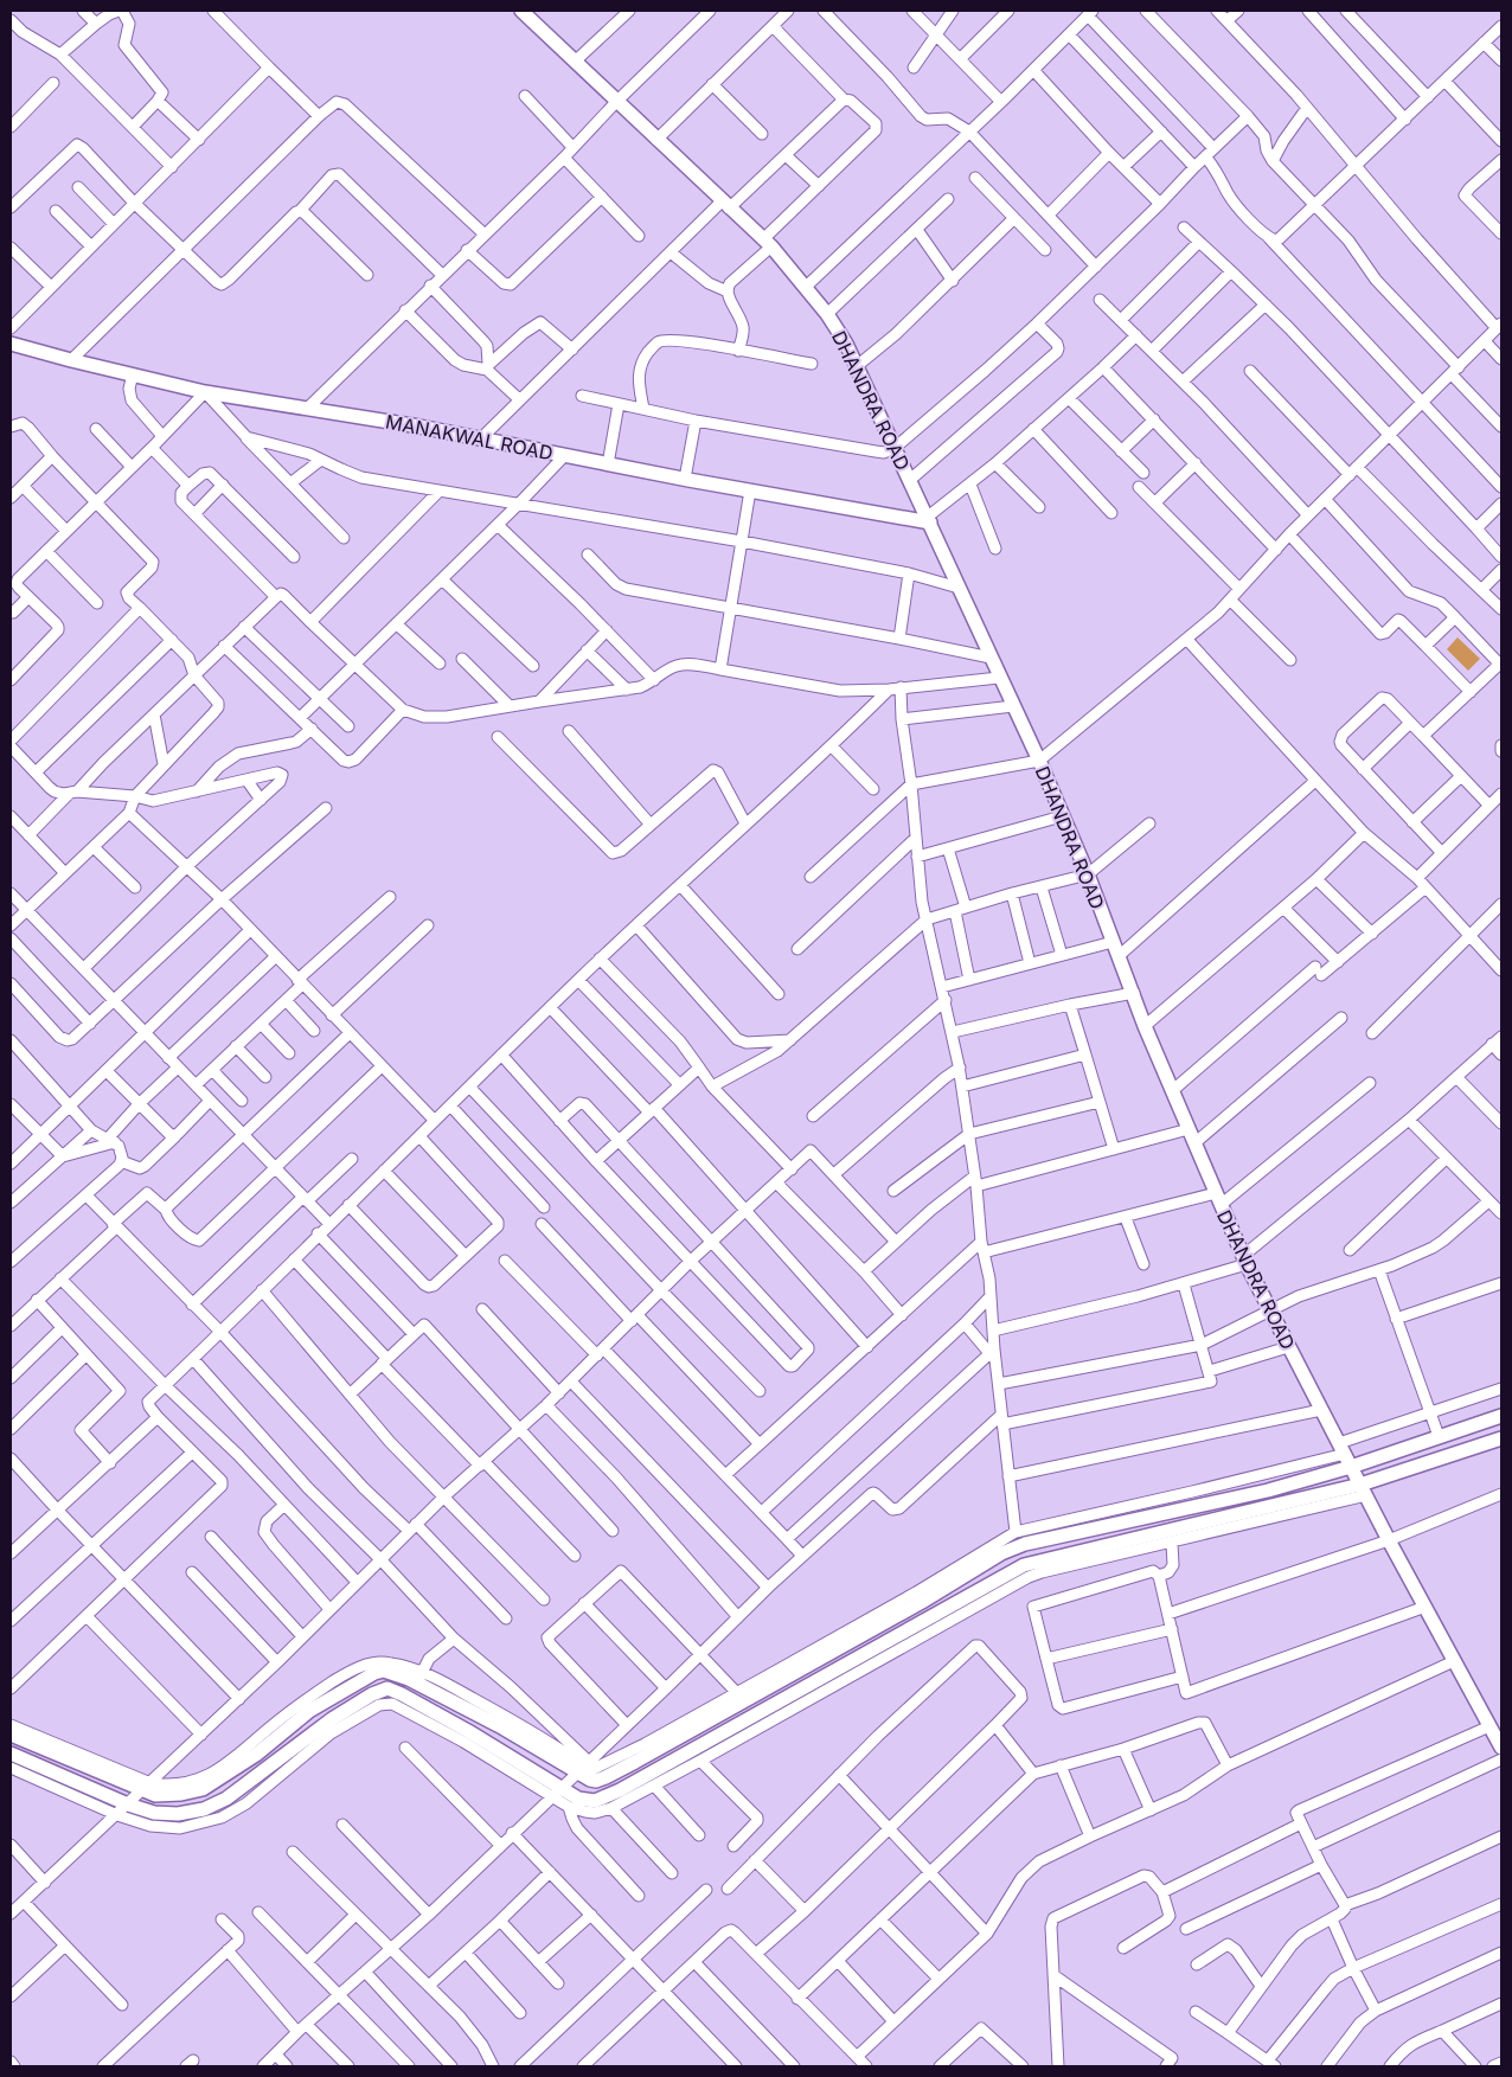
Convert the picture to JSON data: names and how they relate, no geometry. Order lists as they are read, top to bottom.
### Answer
{
  "streets": {
    "street": ["DHANDRA ROAD", "MANAKWAL ROAD"]
  },
  "crossings": [
    ["DHANDRA ROAD", "MANAKWAL ROAD"]
  ]
}
